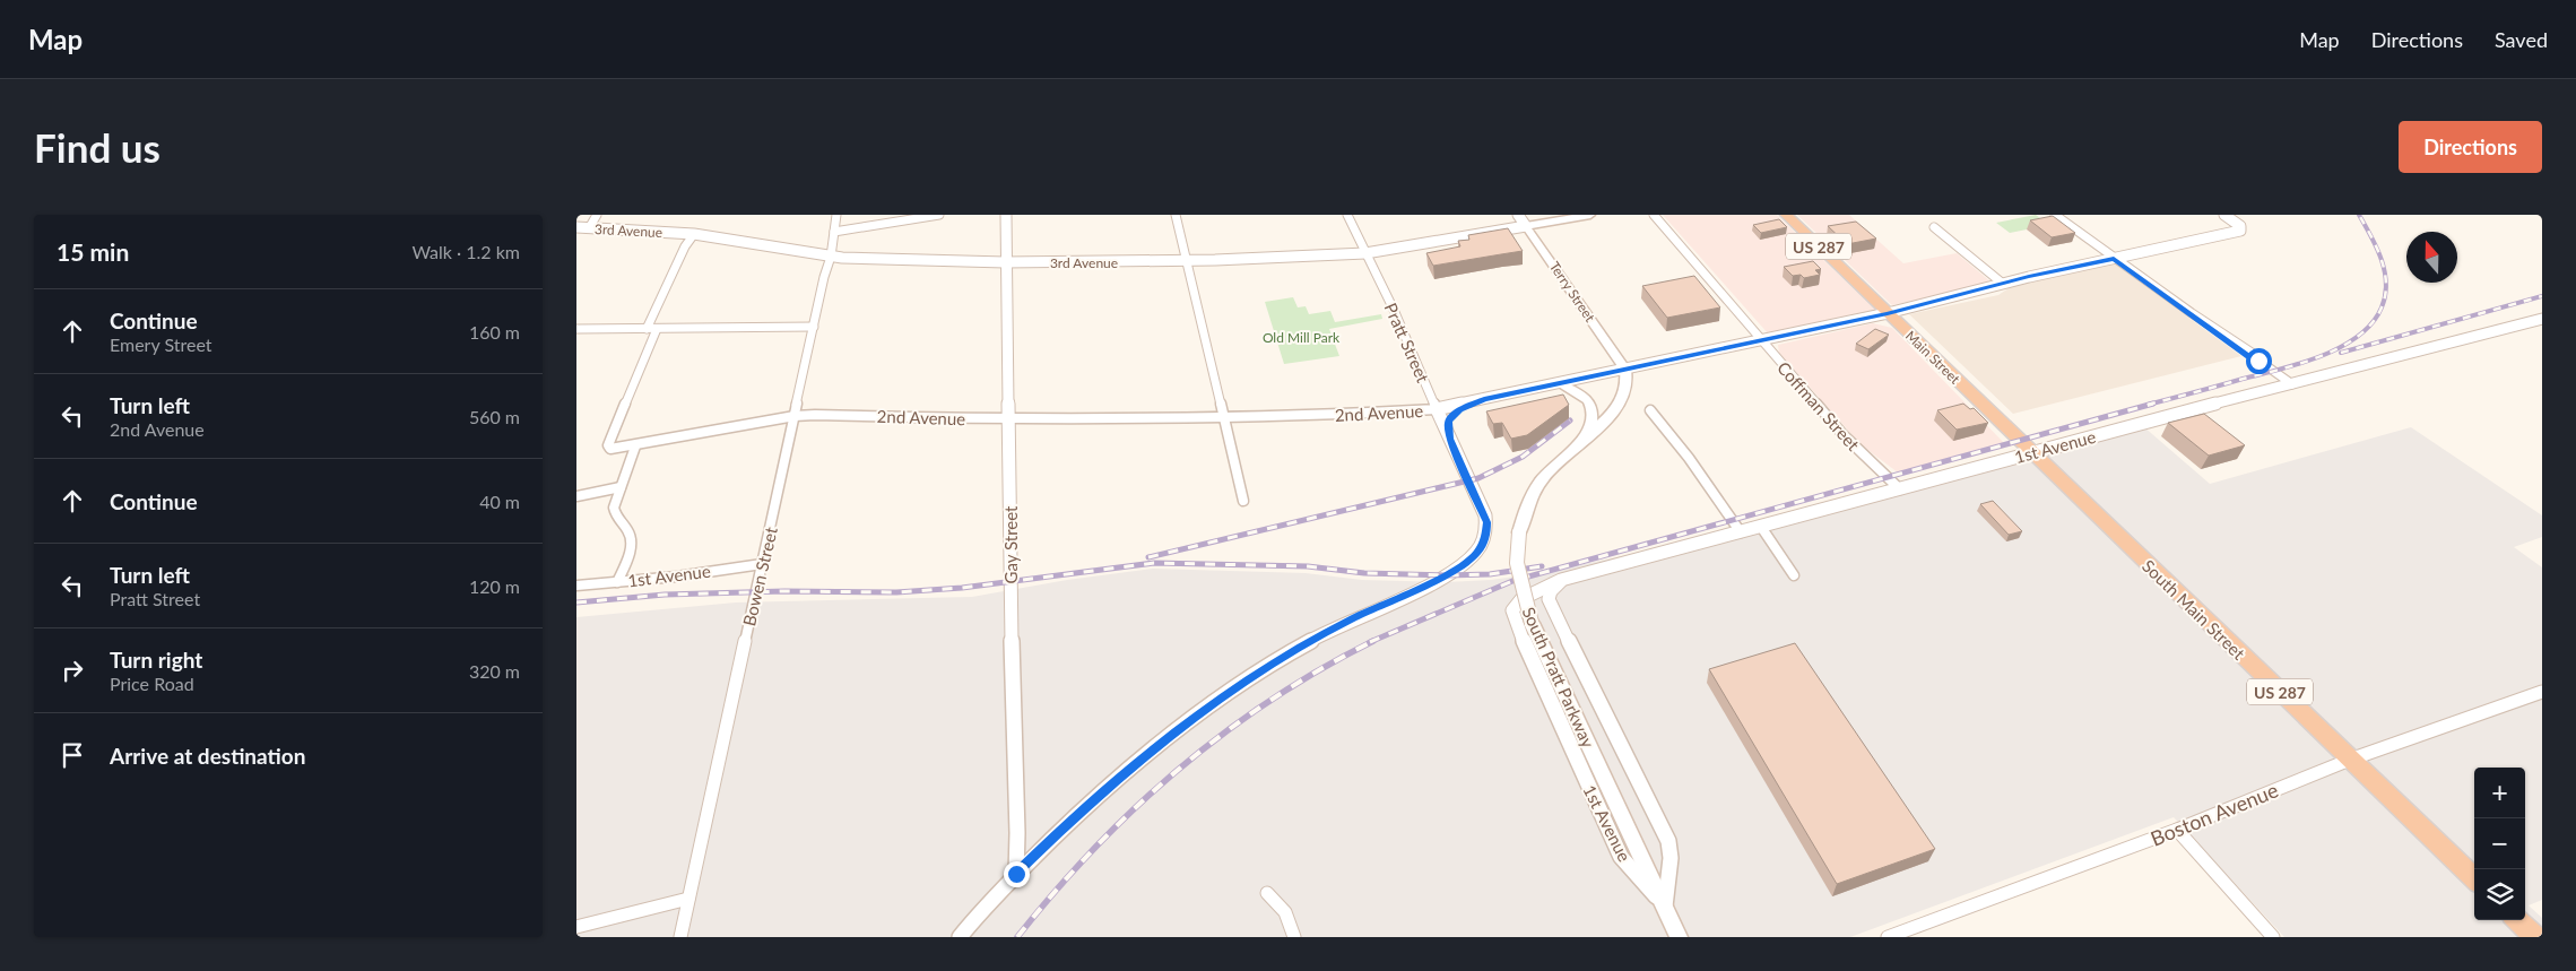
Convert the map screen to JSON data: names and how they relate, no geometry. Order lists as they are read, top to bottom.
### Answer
{
  "streets": {
    "highway": ["US 287", "Main Street", "South Main Street"],
    "main road": ["3rd Avenue", "Terry Street", "South Pratt Parkway"],
    "street": [
      "Pratt Street",
      "Coffman Street",
      "2nd Avenue",
      "1st Avenue",
      "Gay Street",
      "Bowen Street",
      "Boston Avenue"
    ]
  },
  "crossings": [
    ["3rd Avenue", "Terry Street"],
    ["3rd Avenue", "Pratt Street"],
    ["3rd Avenue", "Gay Street"],
    ["3rd Avenue", "Bowen Street"],
    ["Terry Street", "2nd Avenue"],
    ["Terry Street", "South Pratt Parkway"],
    ["Pratt Street", "2nd Avenue"],
    ["Pratt Street", "Gay Street"],
    ["Main Street", "2nd Avenue"],
    ["Main Street", "1st Avenue"],
    ["Main Street", "South Main Street"],
    ["Coffman Street", "2nd Avenue"],
    ["Coffman Street", "1st Avenue"],
    ["2nd Avenue", "Gay Street"],
    ["2nd Avenue", "Bowen Street"],
    ["2nd Avenue", "South Pratt Parkway"],
    ["1st Avenue", "Bowen Street"],
    ["1st Avenue", "South Main Street"],
    ["1st Avenue", "South Pratt Parkway"],
    ["South Main Street", "Boston Avenue"]
  ],
  "parks": ["Old Mill Park"],
  "north": "top",
  "page": {
    "header": "Map",
    "nav": ["Map", "Directions", "Saved"],
    "buttons": "Directions",
    "title": "Find us",
    "heading": ["15 min", "Walk · 1.2 km"],
    "list": [
      ["Continue", "Emery Street", "160 m"],
      ["Turn left", "2nd Avenue", "560 m"],
      ["Continue", "40 m"],
      ["Turn left", "Pratt Street", "120 m"],
      ["Turn right", "Price Road", "320 m"],
      "Arrive at destination"
    ],
    "map_buttons": ["+", "−"]
  }
}
